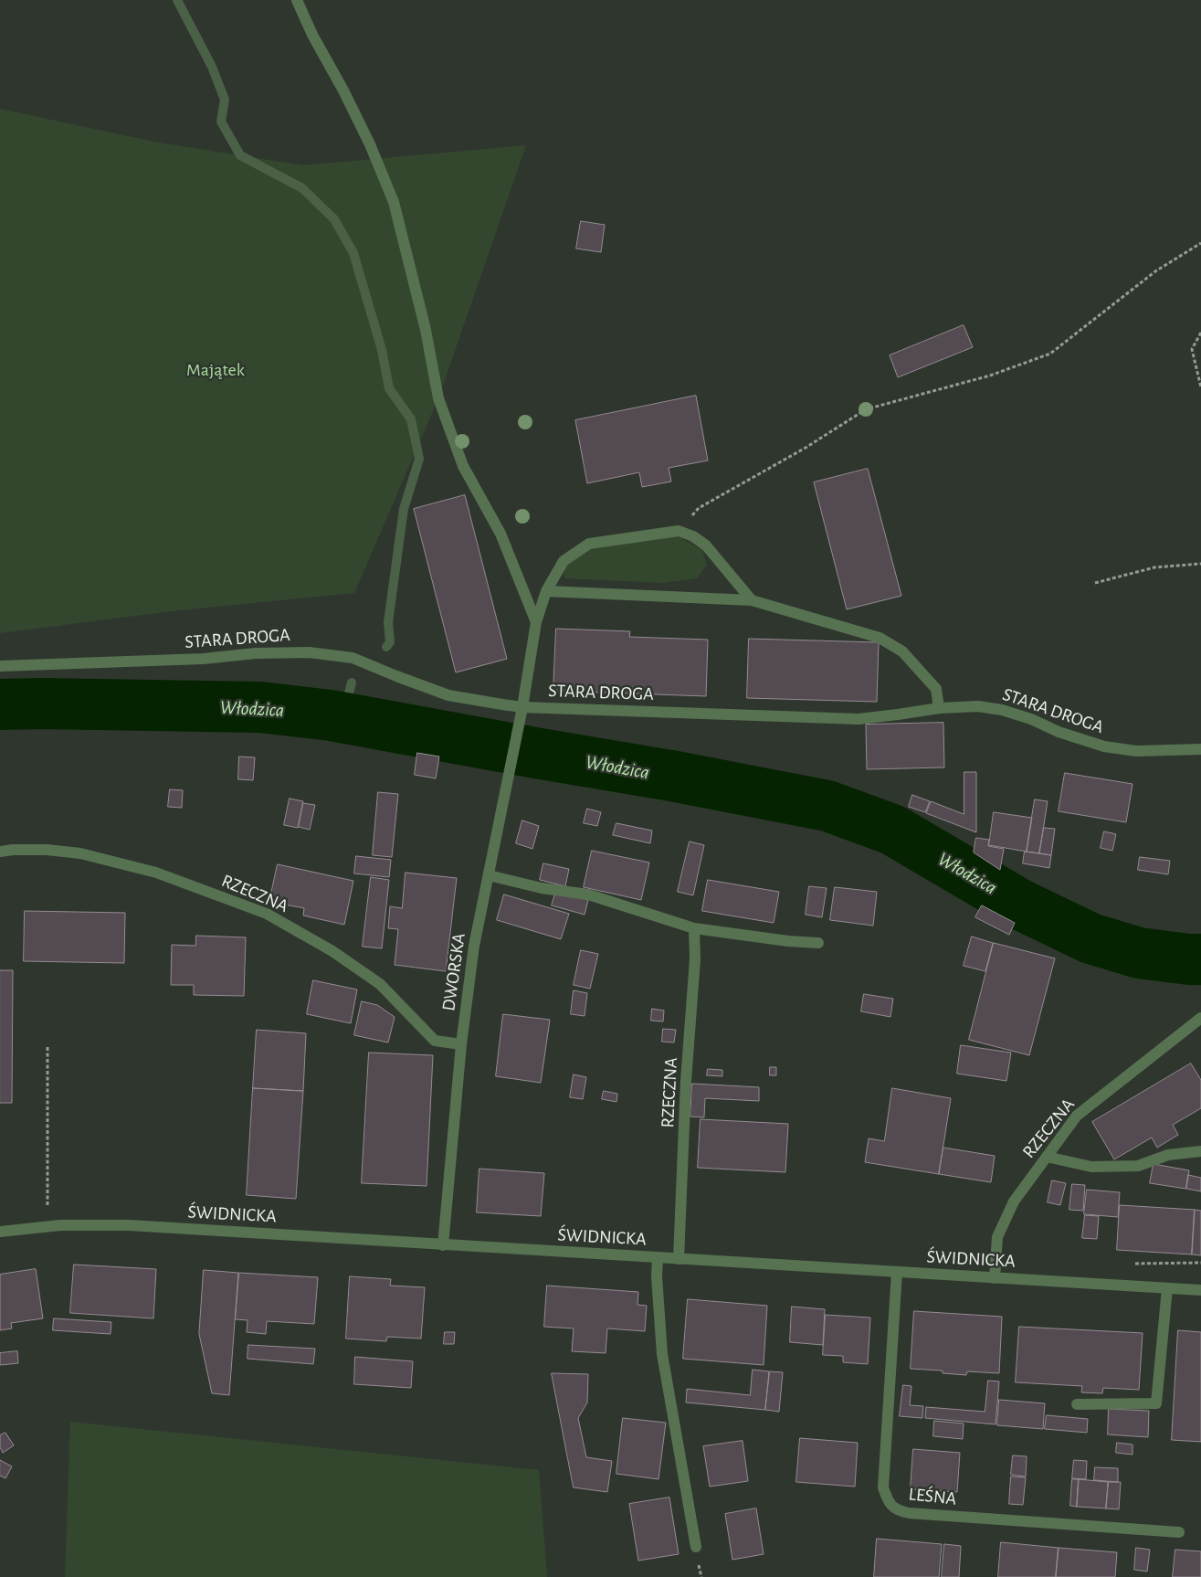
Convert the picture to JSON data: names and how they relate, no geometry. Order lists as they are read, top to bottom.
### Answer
{
  "streets": {
    "street": [
      "STARA DROGA",
      "RZECZNA",
      "DWORSKA",
      "ŚWIDNICKA",
      "LEŚNA"
    ]
  },
  "crossings": [
    ["STARA DROGA", "DWORSKA"],
    ["RZECZNA", "DWORSKA"],
    ["RZECZNA", "ŚWIDNICKA"],
    ["DWORSKA", "ŚWIDNICKA"],
    ["ŚWIDNICKA", "LEŚNA"]
  ],
  "water": ["Włodzica"],
  "parks": ["Majątek"]
}
